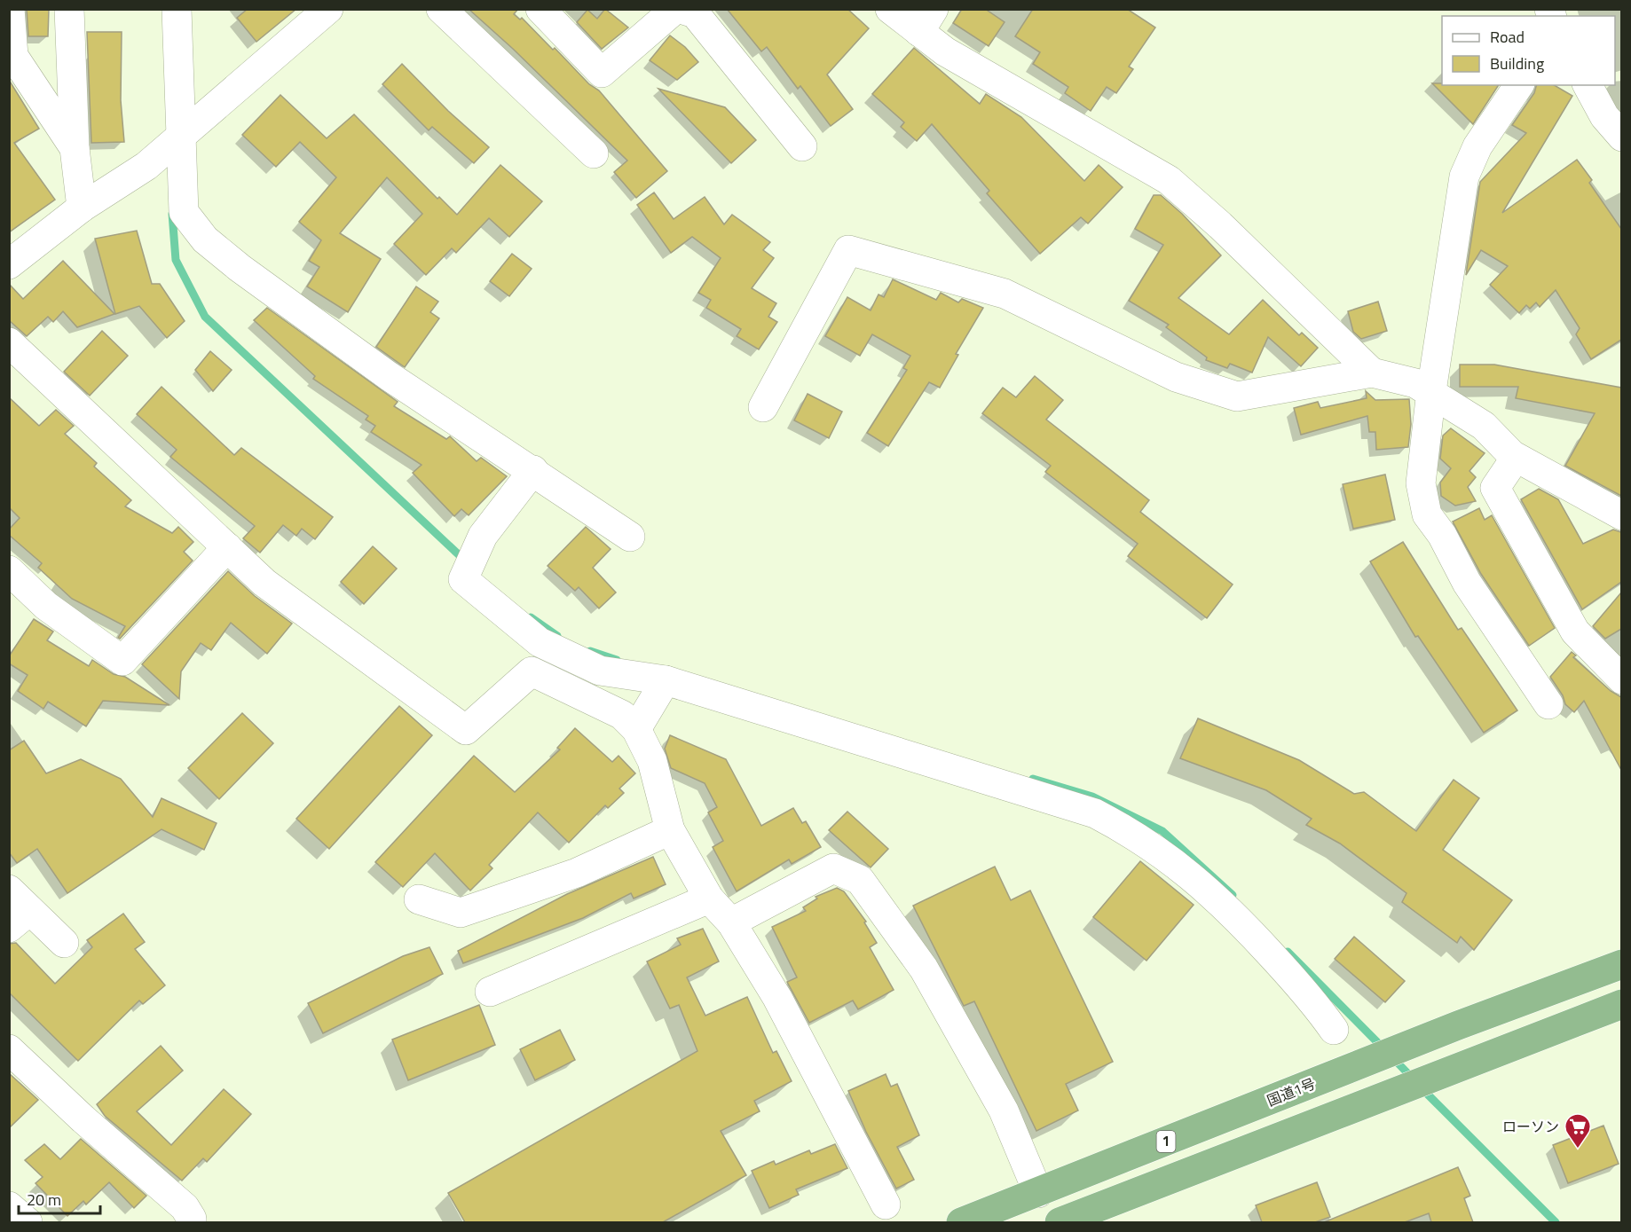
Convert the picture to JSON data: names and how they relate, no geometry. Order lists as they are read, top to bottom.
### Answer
{
  "streets": {
    "highway": ["国道1号", "1"]
  },
  "places": {
    "supermarket": ["ローソン"]
  },
  "legend": ["Road", "Building"],
  "scale_bar": "20 m"
}
